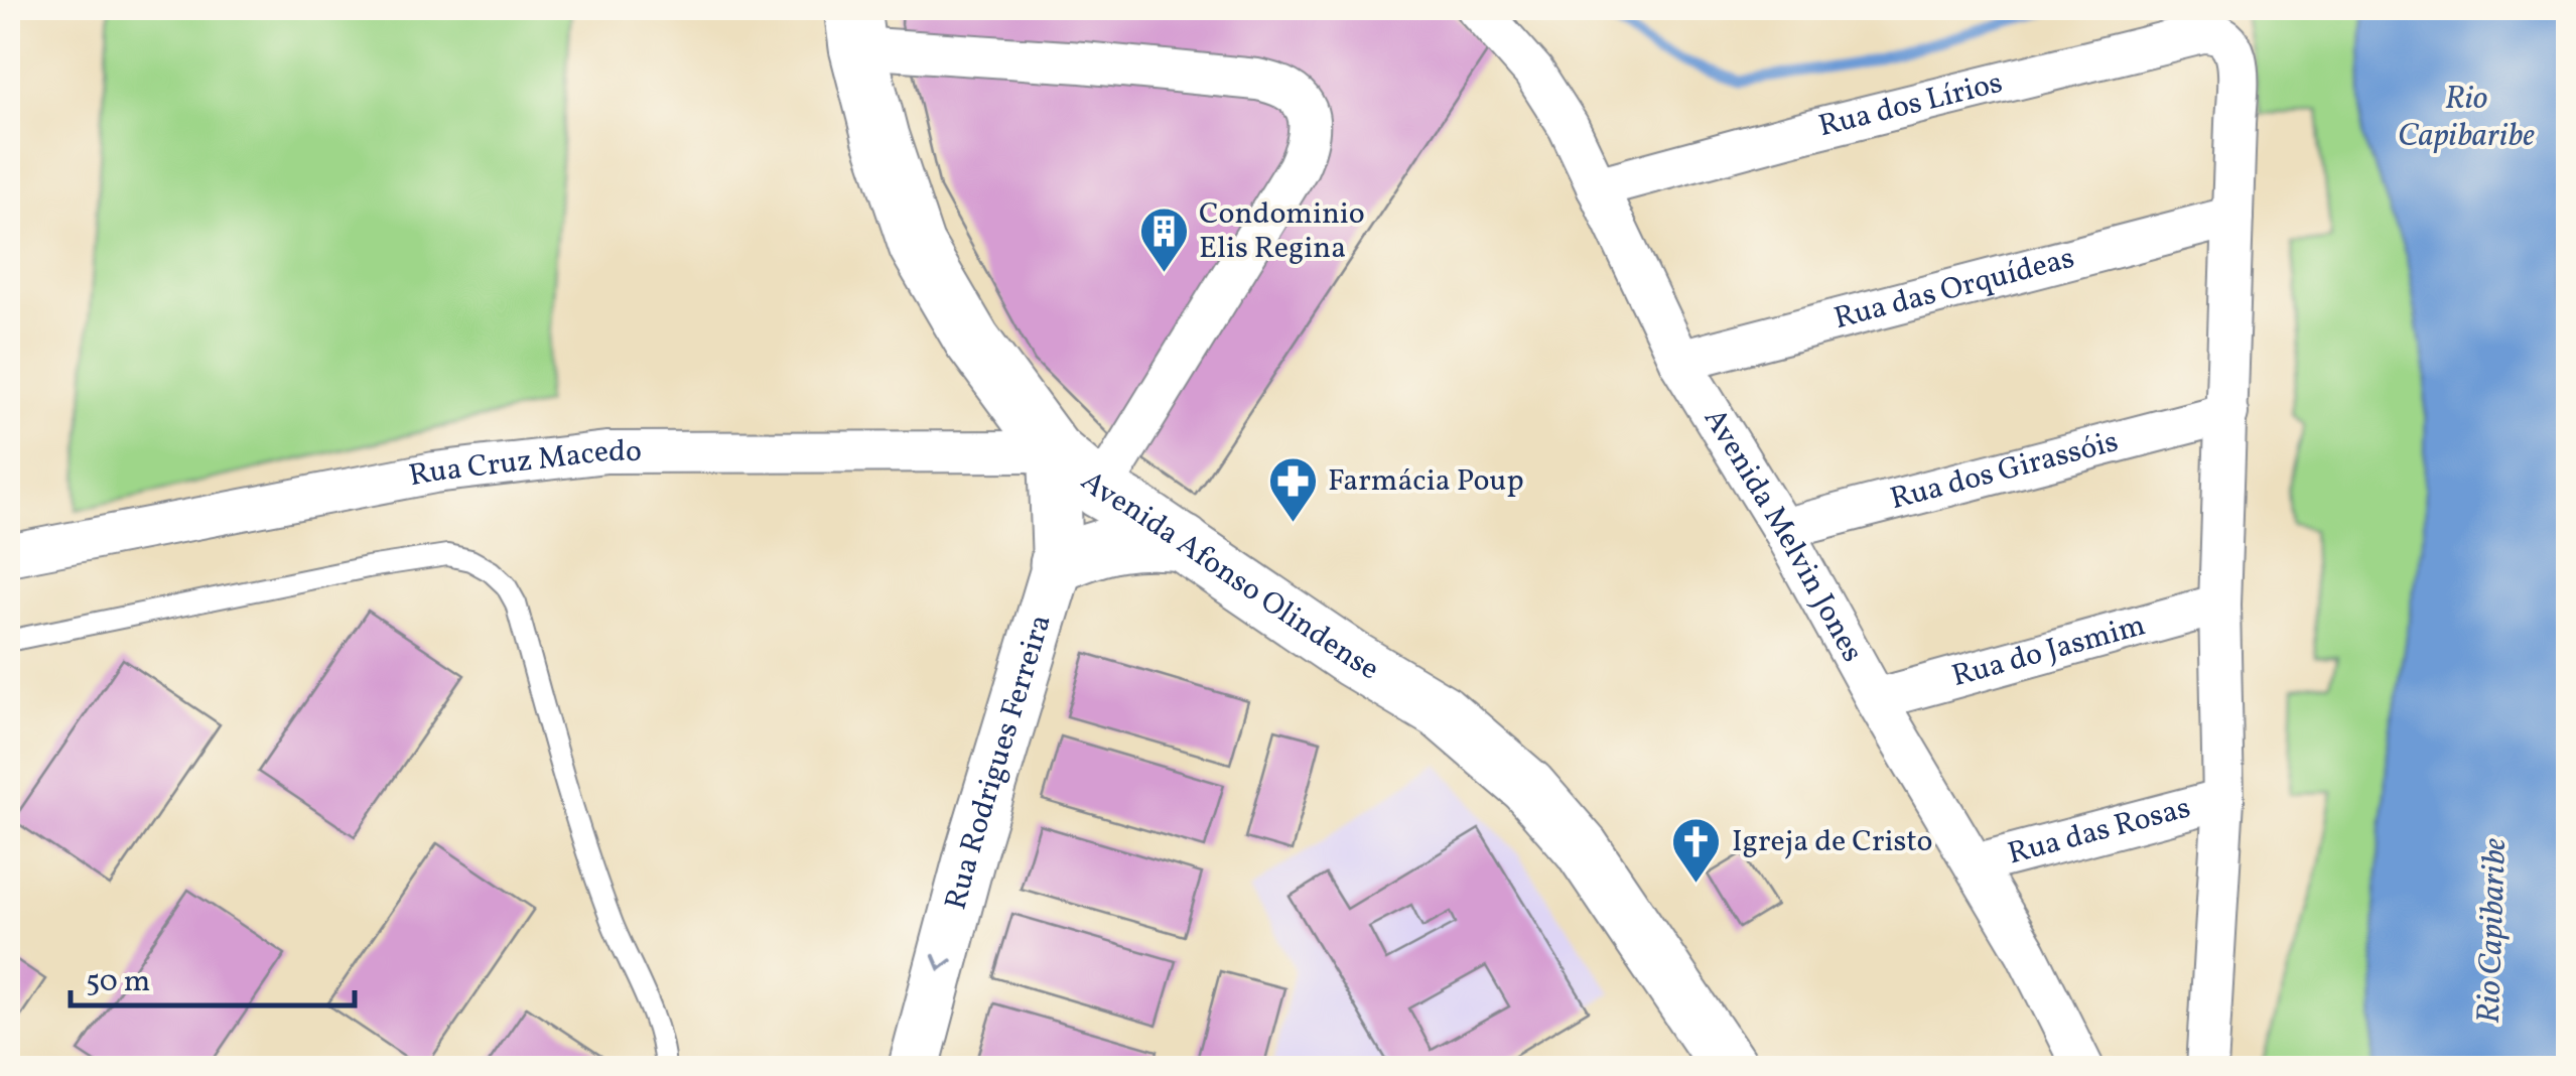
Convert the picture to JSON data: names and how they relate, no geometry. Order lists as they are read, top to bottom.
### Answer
{
  "streets": {
    "main road": ["Avenida Afonso Olindense"],
    "street": [
      "Rua dos Lírios",
      "Rua das Orquídeas",
      "Rua Cruz Macedo",
      "Rua dos Girassóis",
      "Avenida Melvin Jones",
      "Rua do Jasmim",
      "Rua Rodrigues Ferreira",
      "Rua das Rosas"
    ]
  },
  "crossings": [
    ["Rua dos Lírios", "Rua das Orquídeas"],
    ["Rua dos Lírios", "Avenida Melvin Jones"],
    ["Rua das Orquídeas", "Avenida Melvin Jones"],
    ["Rua Cruz Macedo", "Avenida Afonso Olindense"],
    ["Rua Cruz Macedo", "Rua Rodrigues Ferreira"],
    ["Rua dos Girassóis", "Avenida Melvin Jones"],
    ["Avenida Melvin Jones", "Rua do Jasmim"],
    ["Avenida Melvin Jones", "Rua das Rosas"],
    ["Avenida Afonso Olindense", "Rua Rodrigues Ferreira"]
  ],
  "one_way": ["Rua Rodrigues Ferreira"],
  "water": ["Rio Capibaribe"],
  "places": {
    "building": ["Condominio Elis Regina"],
    "pharmacy": ["Farmácia Poup"],
    "church": ["Igreja de Cristo"]
  },
  "scale_bar": "50 m"
}
